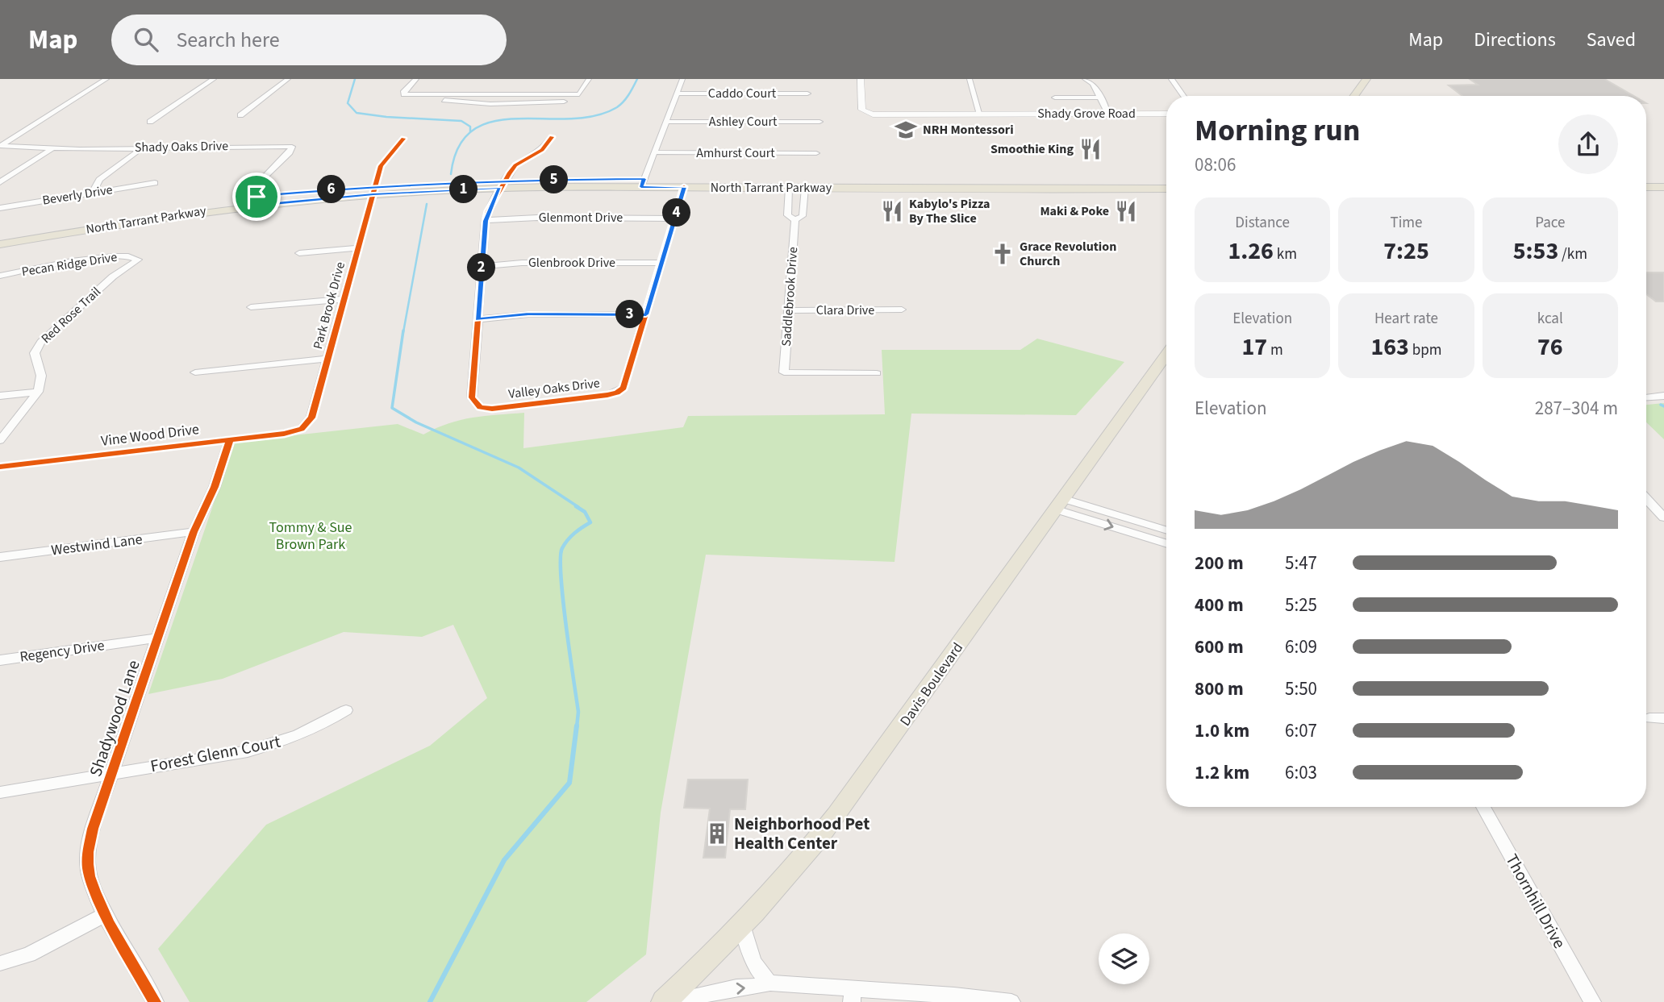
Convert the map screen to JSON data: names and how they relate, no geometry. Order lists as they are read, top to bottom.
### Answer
{
  "streets": {
    "main road": ["North Tarrant Parkway", "Davis Boulevard"],
    "street": [
      "Caddo Court",
      "Shady Grove Road",
      "Ashley Court",
      "Shady Oaks Drive",
      "Amhurst Court",
      "Beverly Drive",
      "Glenmont Drive",
      "Glenbrook Drive",
      "Pecan Ridge Drive",
      "Saddlebrook Drive",
      "Park Brook Drive",
      "Clara Drive",
      "Red Rose Trail",
      "Valley Oaks Drive",
      "Vine Wood Drive",
      "Westwind Lane",
      "Regency Drive",
      "Shadywood Lane",
      "Forest Glenn Court",
      "Thornhill Drive"
    ]
  },
  "crossings": [
    ["Shady Oaks Drive", "North Tarrant Parkway"],
    ["North Tarrant Parkway", "Saddlebrook Drive"],
    ["North Tarrant Parkway", "Park Brook Drive"],
    ["North Tarrant Parkway", "Valley Oaks Drive"],
    ["Glenmont Drive", "Valley Oaks Drive"],
    ["Glenbrook Drive", "Valley Oaks Drive"],
    ["Pecan Ridge Drive", "Red Rose Trail"],
    ["Saddlebrook Drive", "Clara Drive"],
    ["Park Brook Drive", "Vine Wood Drive"],
    ["Vine Wood Drive", "Shadywood Lane"],
    ["Westwind Lane", "Shadywood Lane"],
    ["Regency Drive", "Shadywood Lane"],
    ["Shadywood Lane", "Forest Glenn Court"]
  ],
  "parks": ["Tommy & Sue Brown Park"],
  "places": {
    "school or university": ["NRH Montessori"],
    "restaurant": ["Smoothie King", "Kabylo's Pizza By The Slice", "Maki & Poke"],
    "church": ["Grace Revolution Church"],
    "building": ["Neighborhood Pet Health Center"]
  },
  "page": {
    "header": "Map",
    "search": "Search here",
    "nav": ["Map", "Directions", "Saved"],
    "heading": ["Morning run", "08:06"],
    "pins": [
      "5",
      "1",
      "6",
      "4",
      "2",
      "3"
    ],
    "stats": [
      ["Distance", "1.26 km"],
      ["Time", "7:25"],
      ["Pace", "5:53 /km"],
      ["Elevation", "17 m"],
      ["Heart rate", "163 bpm"],
      ["kcal", "76"]
    ],
    "chart": ["Elevation", "287–304 m"],
    "list": [
      {
        "name": "200 m",
        "note": "5:47"
      },
      {
        "name": "400 m",
        "note": "5:25"
      },
      {
        "name": "600 m",
        "note": "6:09"
      },
      {
        "name": "800 m",
        "note": "5:50"
      },
      {
        "name": "1.0 km",
        "note": "6:07"
      },
      {
        "name": "1.2 km",
        "note": "6:03"
      }
    ]
  }
}
